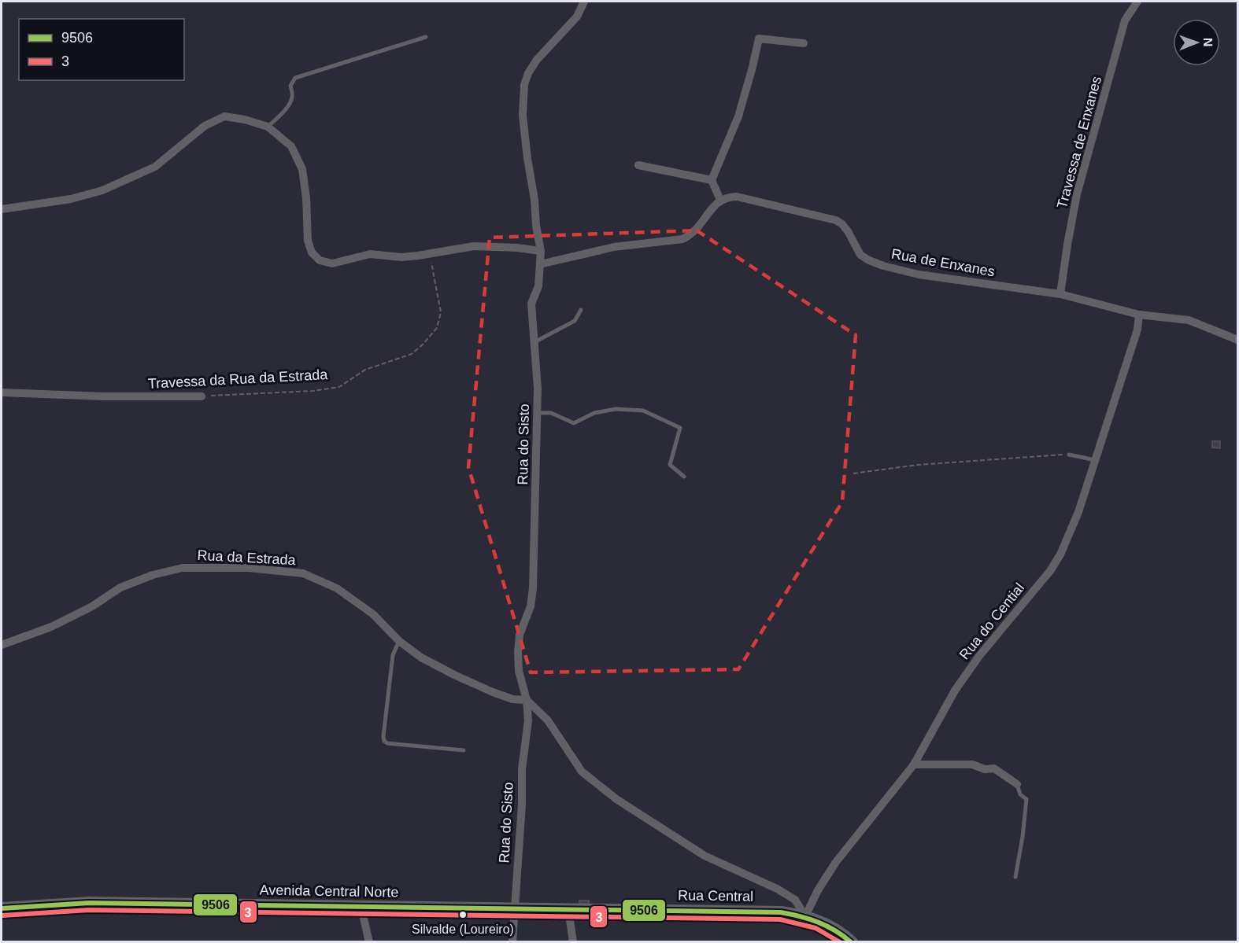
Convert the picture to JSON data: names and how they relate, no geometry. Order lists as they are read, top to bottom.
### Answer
{
  "streets": {
    "main road": ["Avenida Central Norte", "Rua Central"],
    "street": [
      "Travessa de Enxanes",
      "Rua de Enxanes",
      "Travessa da Rua da Estrada",
      "Rua do Sisto",
      "Rua da Estrada",
      "Rua do Cential"
    ]
  },
  "crossings": [
    ["Travessa de Enxanes", "Rua de Enxanes"],
    ["Rua de Enxanes", "Rua do Cential"],
    ["Rua do Sisto", "Rua da Estrada"],
    ["Rua do Sisto", "Avenida Central Norte"],
    ["Rua do Sisto", "Rua Central"],
    ["Rua do Cential", "Rua Central"],
    ["Avenida Central Norte", "Rua Central"]
  ],
  "places": ["Silvalde (Loureiro)"],
  "lines": ["transit line 9506", "transit line 3"],
  "legend": ["9506", "3"],
  "north": "right"
}
